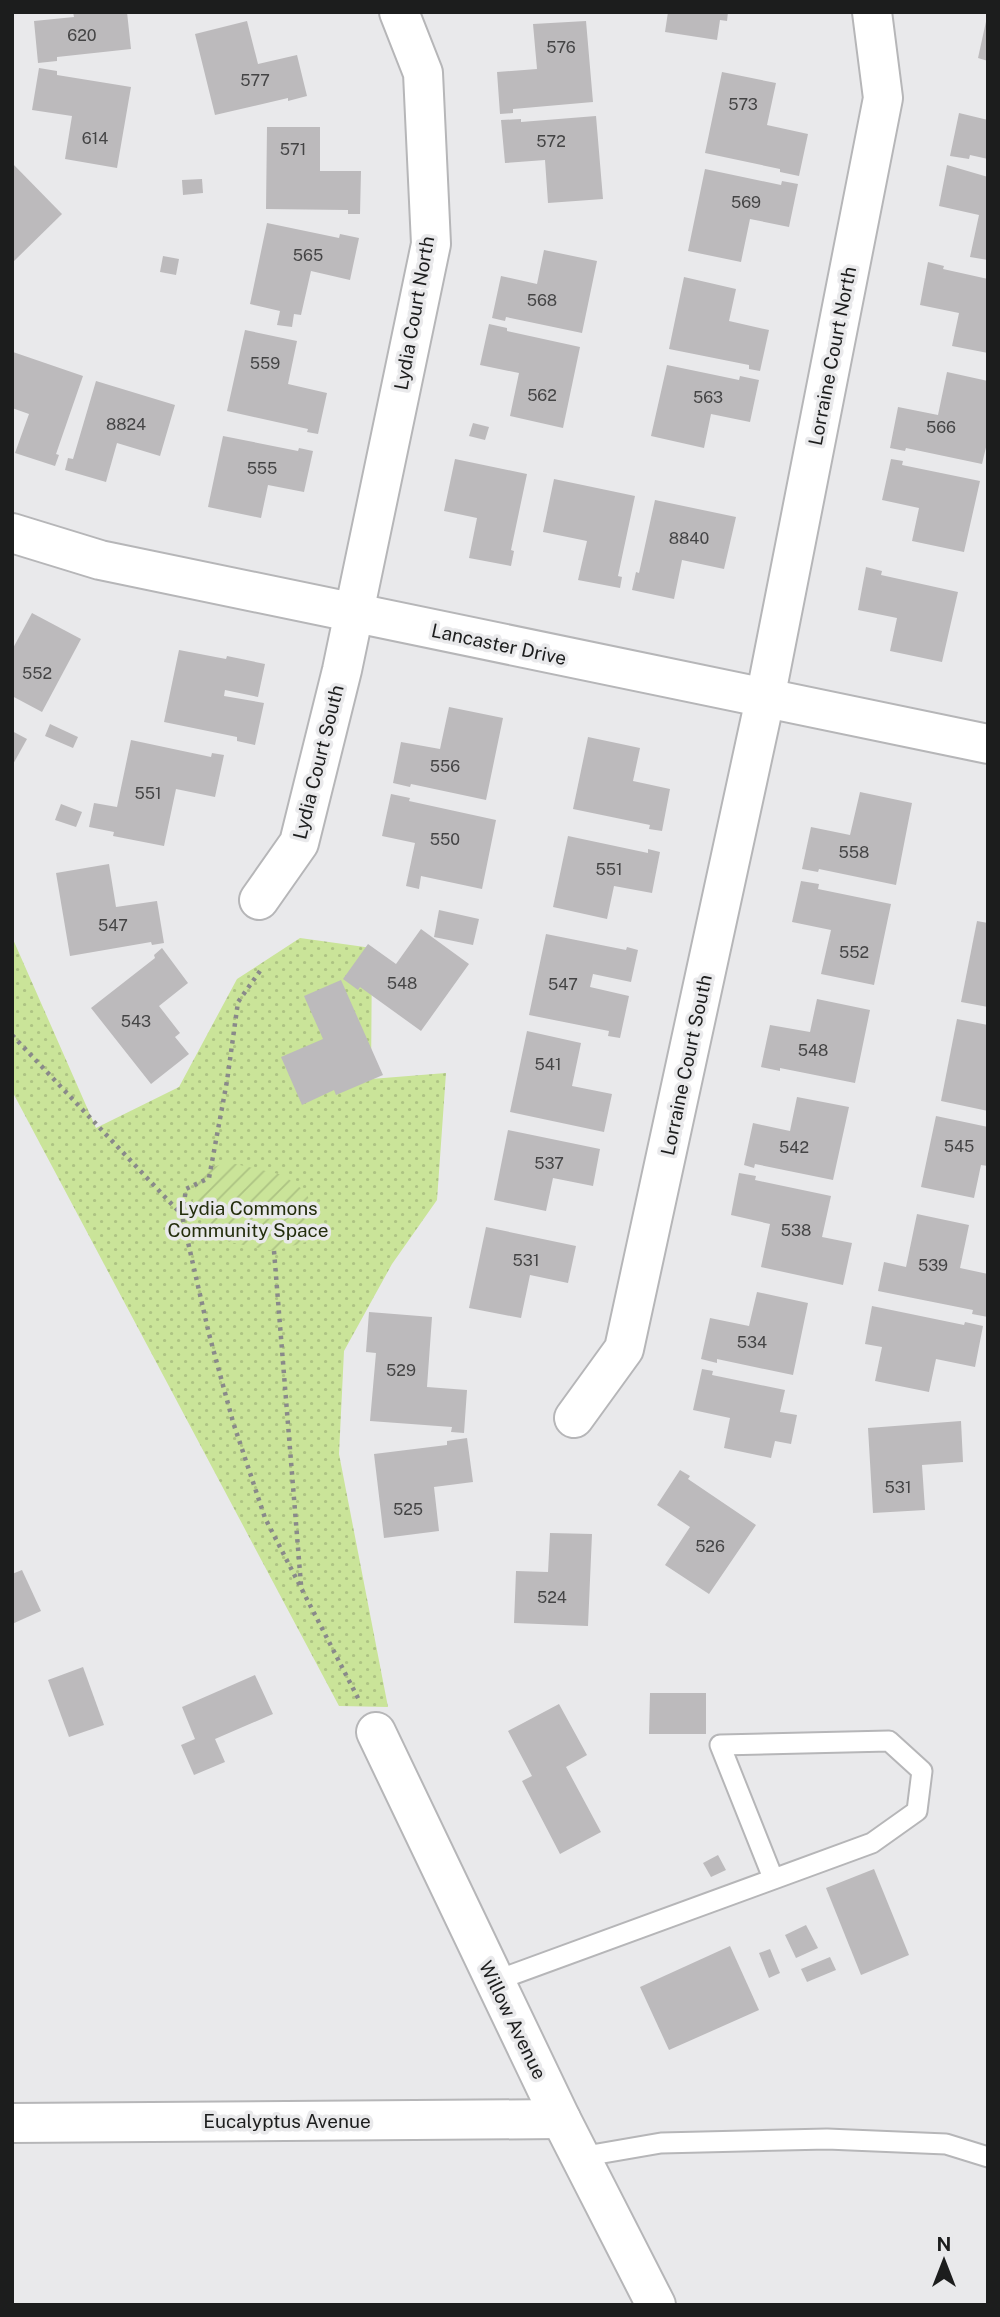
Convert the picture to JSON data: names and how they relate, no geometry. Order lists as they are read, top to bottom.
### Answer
{
  "streets": {
    "street": [
      "Lydia Court North",
      "Lorraine Court North",
      "Lancaster Drive",
      "Lydia Court South",
      "Lorraine Court South",
      "Willow Avenue",
      "Eucalyptus Avenue"
    ]
  },
  "crossings": [
    ["Lydia Court North", "Lancaster Drive"],
    ["Lydia Court North", "Lydia Court South"],
    ["Lorraine Court North", "Lancaster Drive"],
    ["Lorraine Court North", "Lorraine Court South"],
    ["Lancaster Drive", "Lydia Court South"],
    ["Lancaster Drive", "Lorraine Court South"],
    ["Willow Avenue", "Eucalyptus Avenue"]
  ],
  "parks": ["Lydia Commons Community Space"],
  "house_numbers": [
    "620",
    "576",
    "577",
    "573",
    "614",
    "572",
    "571",
    "569",
    "565",
    "568",
    "559",
    "562",
    "563",
    "8824",
    "566",
    "555",
    "8840",
    "552",
    "556",
    "551",
    "550",
    "558",
    "551",
    "547",
    "552",
    "548",
    "547",
    "543",
    "548",
    "541",
    "545",
    "542",
    "537",
    "538",
    "531",
    "539",
    "534",
    "529",
    "531",
    "525",
    "526",
    "524"
  ],
  "north": "top"
}
